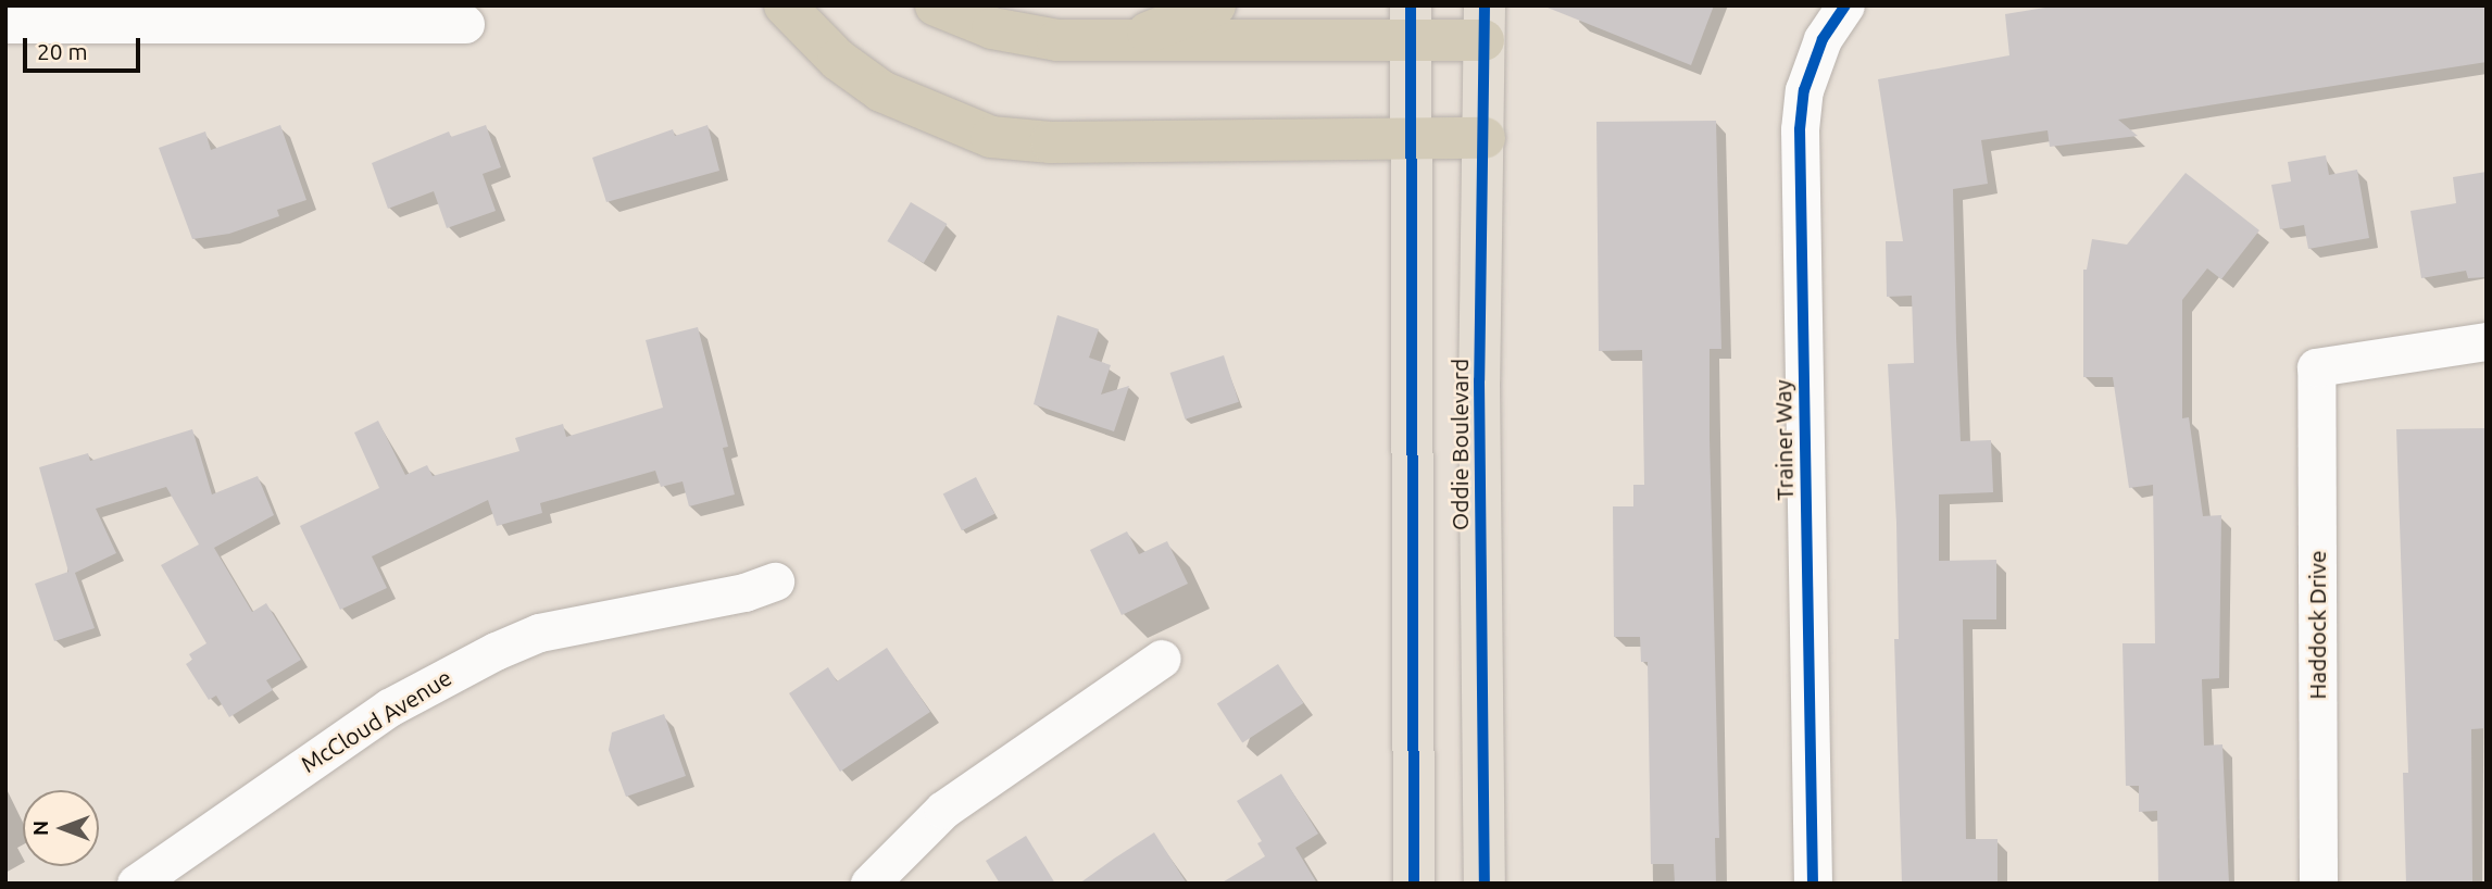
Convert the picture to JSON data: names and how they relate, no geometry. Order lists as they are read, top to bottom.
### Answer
{
  "streets": {
    "main road": ["Oddie Boulevard"],
    "street": ["Trainer Way", "Haddock Drive", "McCloud Avenue"]
  },
  "scale_bar": "20 m",
  "north": "left"
}
